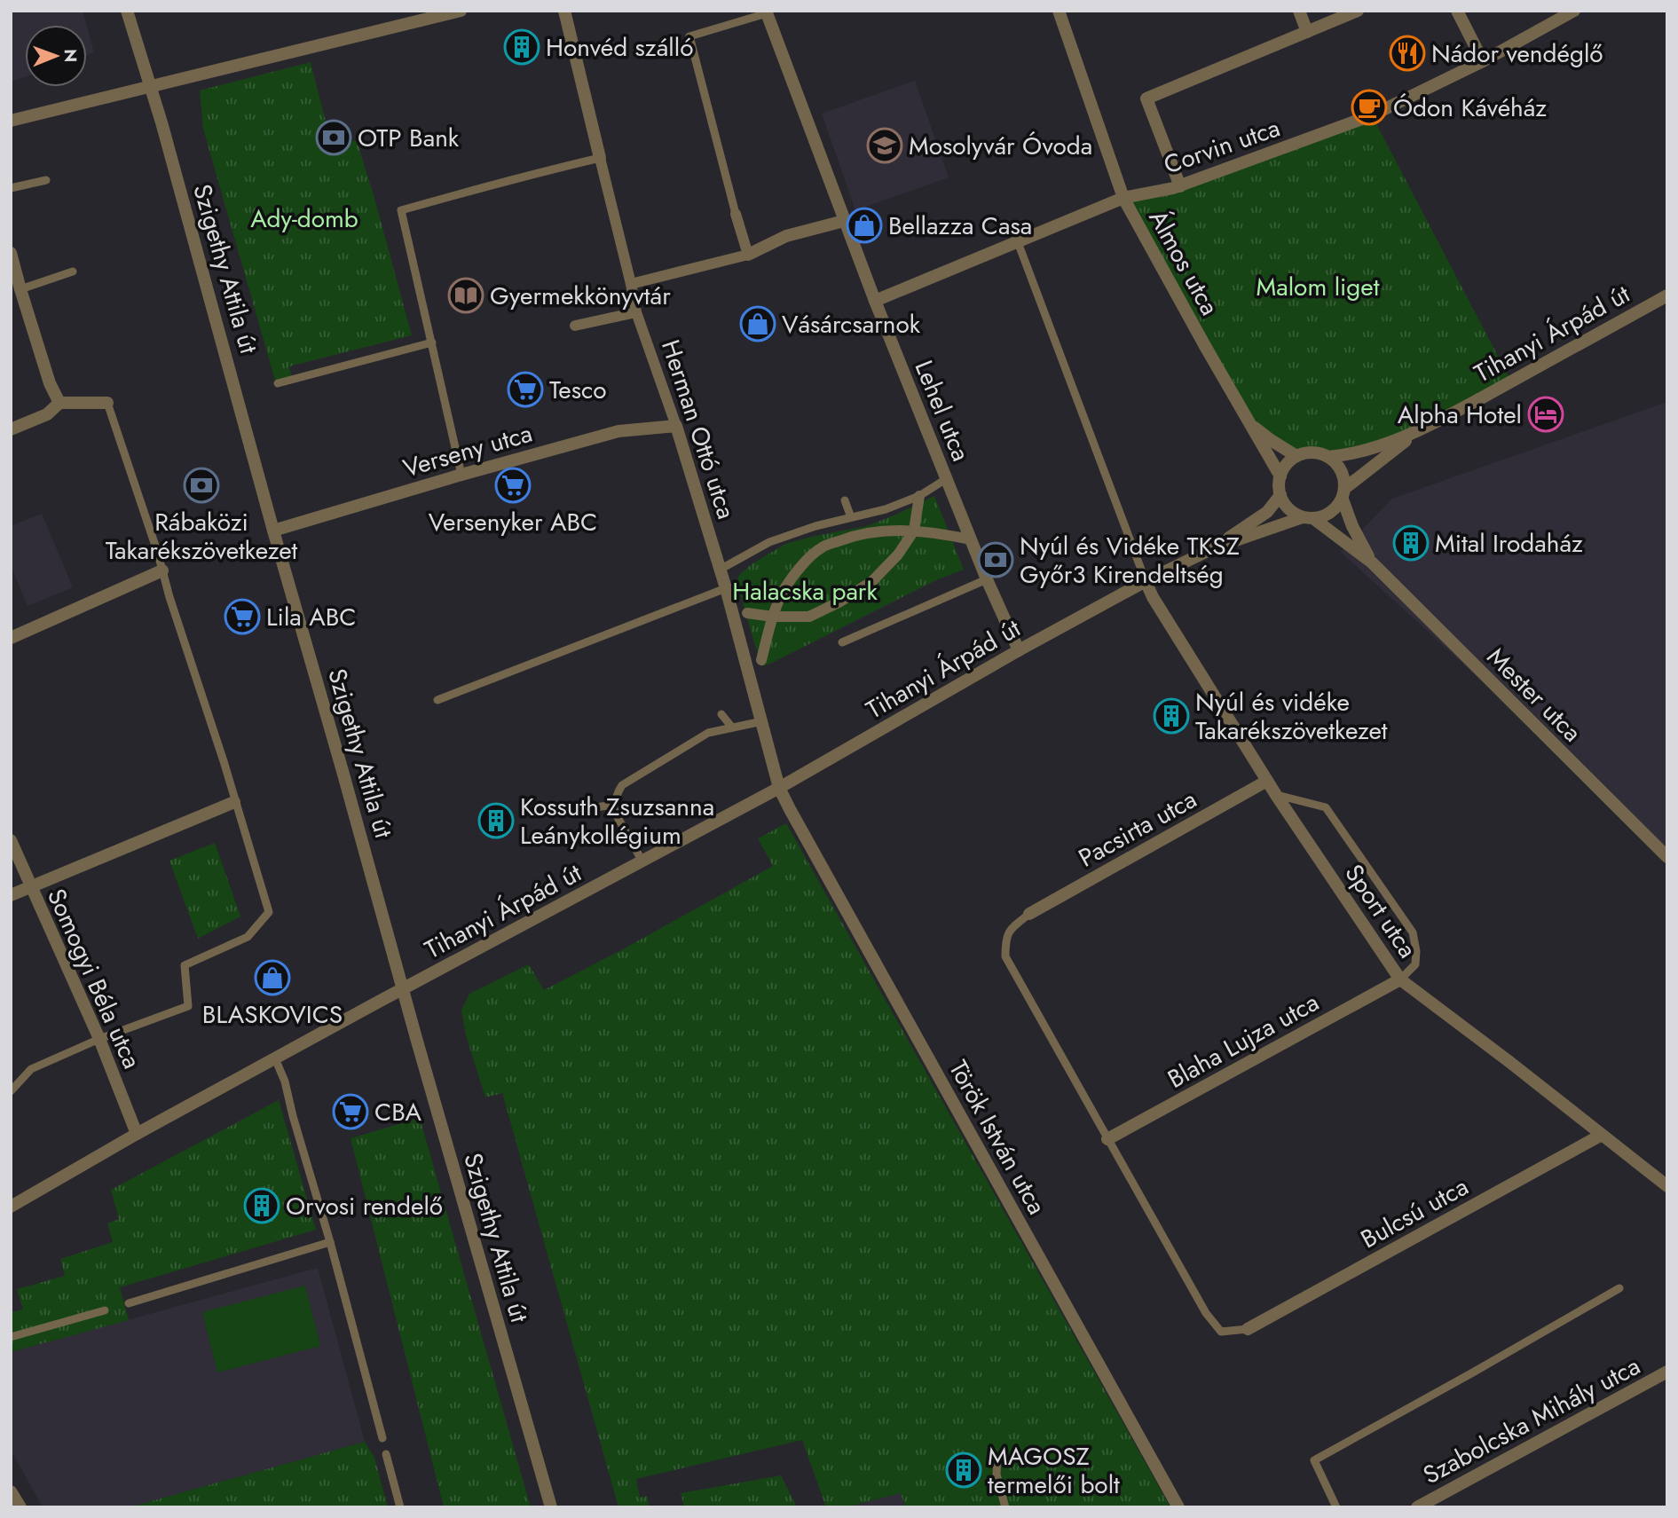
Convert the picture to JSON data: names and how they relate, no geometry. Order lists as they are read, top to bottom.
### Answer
{
  "streets": {
    "street": [
      "Corvin utca",
      "Álmos utca",
      "Szigethy Attila út",
      "Tihanyi Árpád út",
      "Lehel utca",
      "Herman Ottó utca",
      "Verseny utca",
      "Mester utca",
      "Pacsirta utca",
      "Sport utca",
      "Somogyi Béla utca",
      "Blaha Lujza utca",
      "Török István utca",
      "Bulcsú utca",
      "Szabolcska Mihály utca"
    ]
  },
  "crossings": [
    ["Corvin utca", "Álmos utca"],
    ["Corvin utca", "Lehel utca"],
    ["Álmos utca", "Tihanyi Árpád út"],
    ["Álmos utca", "Mester utca"],
    ["Szigethy Attila út", "Tihanyi Árpád út"],
    ["Szigethy Attila út", "Verseny utca"],
    ["Tihanyi Árpád út", "Lehel utca"],
    ["Tihanyi Árpád út", "Herman Ottó utca"],
    ["Tihanyi Árpád út", "Mester utca"],
    ["Tihanyi Árpád út", "Sport utca"],
    ["Tihanyi Árpád út", "Somogyi Béla utca"],
    ["Tihanyi Árpád út", "Török István utca"],
    ["Herman Ottó utca", "Verseny utca"],
    ["Herman Ottó utca", "Török István utca"],
    ["Pacsirta utca", "Sport utca"],
    ["Sport utca", "Blaha Lujza utca"],
    ["Sport utca", "Bulcsú utca"]
  ],
  "parks": ["Ady-domb", "Malom liget", "Halacska park"],
  "places": {
    "building": [
      "Honvéd szálló",
      "Mital Irodaház",
      "Nyúl és vidéke Takarékszövetkezet",
      "Kossuth Zsuzsanna Leánykollégium",
      "Orvosi rendelő",
      "MAGOSZ termelői bolt"
    ],
    "restaurant": ["Nádor vendéglő"],
    "cafe": ["Ódon Kávéház"],
    "bank": ["OTP Bank", "Rábaközi Takarékszövetkezet", "Nyúl és Vidéke TKSZ Győr3 Kirendeltség"],
    "school or university": ["Mosolyvár Óvoda"],
    "shop": ["Bellazza Casa", "Vásárcsarnok", "BLASKOVICS"],
    "library": ["Gyermekkönyvtár"],
    "supermarket": [
      "Tesco",
      "Versenyker ABC",
      "Lila ABC",
      "CBA"
    ],
    "hotel": ["Alpha Hotel"]
  },
  "north": "right"
}
